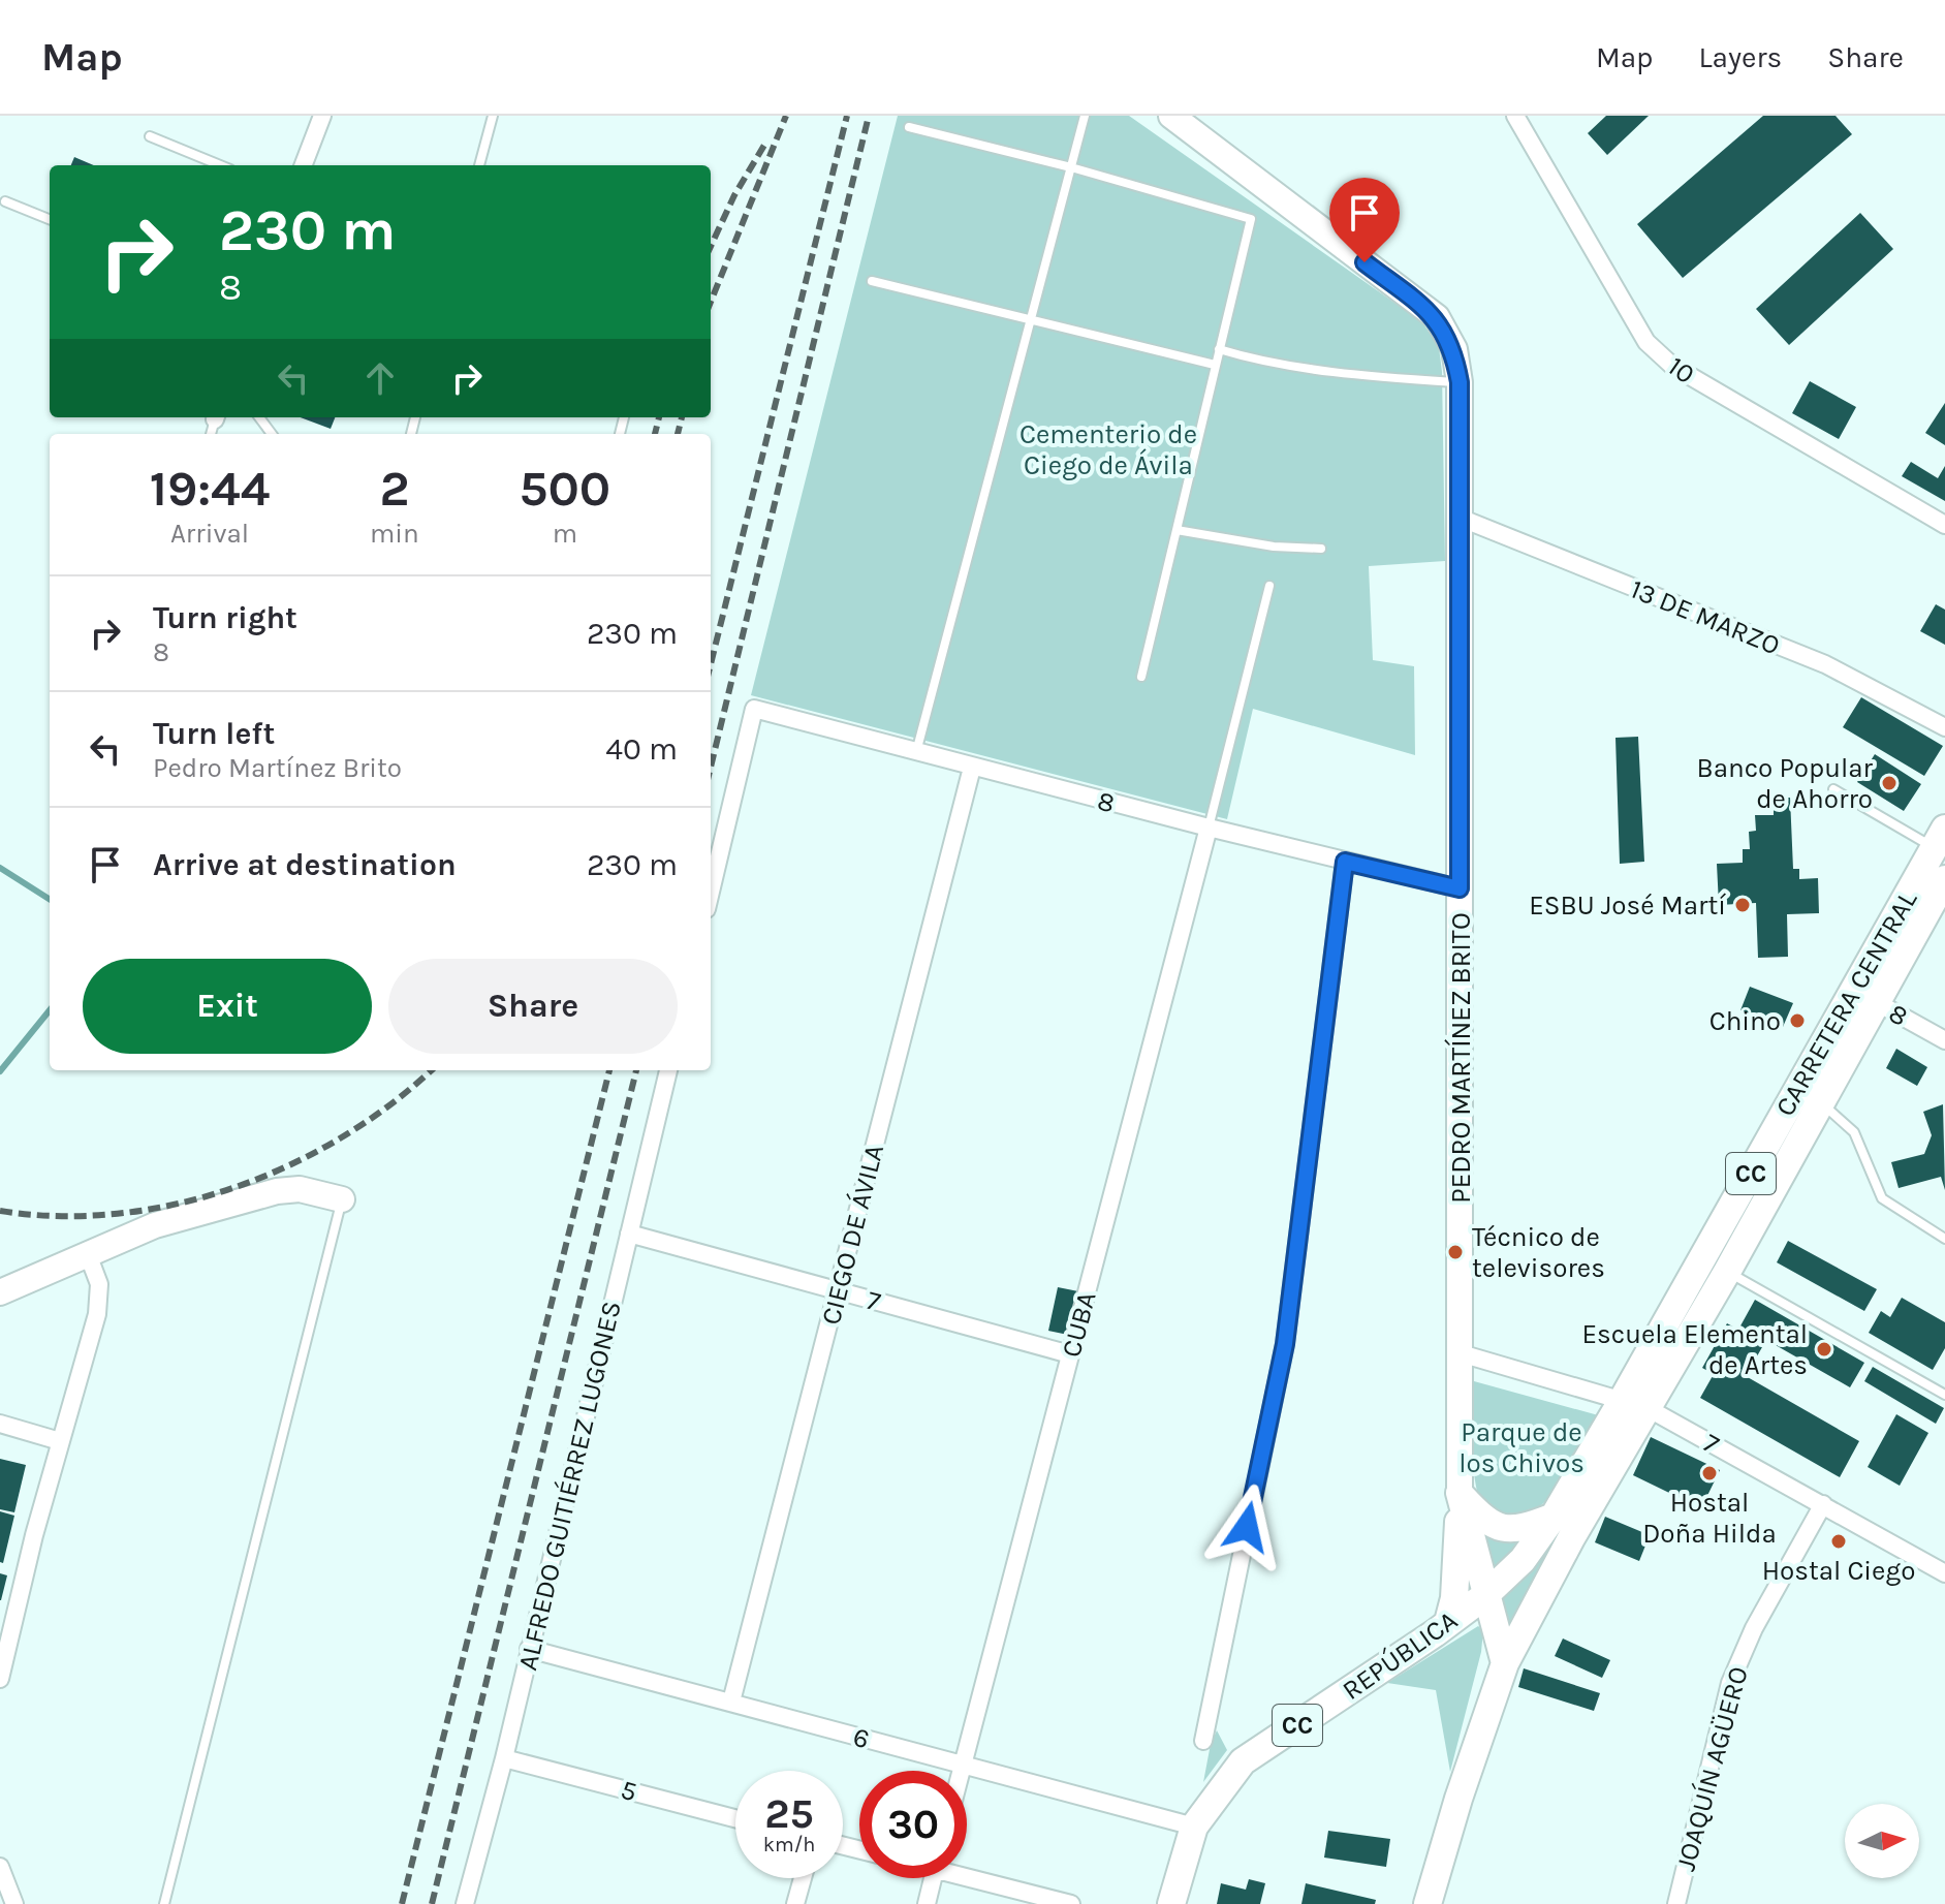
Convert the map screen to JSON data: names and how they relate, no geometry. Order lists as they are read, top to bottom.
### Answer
{
  "streets": {
    "main road": ["CARRETERA CENTRAL", "CC", "REPÚBLICA"],
    "street": [
      "10",
      "13 DE MARZO",
      "8",
      "PEDRO MARTÍNEZ BRITO",
      "CIEGO DE ÁVILA",
      "7",
      "CUBA",
      "ALFREDO GUITIÉRREZ LUGONES",
      "6",
      "JOAQUÍN AGÜERO",
      "5"
    ]
  },
  "crossings": [
    ["13 DE MARZO", "PEDRO MARTÍNEZ BRITO"],
    ["8", "CARRETERA CENTRAL"],
    ["8", "PEDRO MARTÍNEZ BRITO"],
    ["8", "CIEGO DE ÁVILA"],
    ["8", "CUBA"],
    ["CARRETERA CENTRAL", "CC"],
    ["CARRETERA CENTRAL", "7"],
    ["CARRETERA CENTRAL", "REPÚBLICA"],
    ["PEDRO MARTÍNEZ BRITO", "7"],
    ["CIEGO DE ÁVILA", "7"],
    ["CIEGO DE ÁVILA", "6"],
    ["7", "CUBA"],
    ["7", "ALFREDO GUITIÉRREZ LUGONES"],
    ["7", "JOAQUÍN AGÜERO"],
    ["CUBA", "6"],
    ["ALFREDO GUITIÉRREZ LUGONES", "6"],
    ["ALFREDO GUITIÉRREZ LUGONES", "5"],
    ["REPÚBLICA", "6"]
  ],
  "parks": ["Cementerio de Ciego de Ávila", "Parque de los Chivos"],
  "places": [
    "Banco Popular de Ahorro",
    "ESBU José Martí",
    "Chino",
    "Técnico de televisores",
    "Escuela Elemental de Artes",
    "Hostal Doña Hilda",
    "Hostal Ciego"
  ],
  "north": "right",
  "page": {
    "header": "Map",
    "nav": ["Map", "Layers", "Share"],
    "turn": ["230 m", "8"],
    "eta": [
      "19:44",
      "Arrival",
      "2",
      "min",
      "500",
      "m"
    ],
    "list": [
      {
        "name": "Turn right",
        "note": "8",
        "value": "230 m"
      },
      {
        "name": "Turn left",
        "note": "Pedro Martínez Brito",
        "value": "40 m"
      },
      {
        "name": "Arrive at destination",
        "value": "230 m"
      }
    ],
    "buttons": ["Exit", "Share"],
    "speed": "25 km/h",
    "limit": "30"
  }
}
